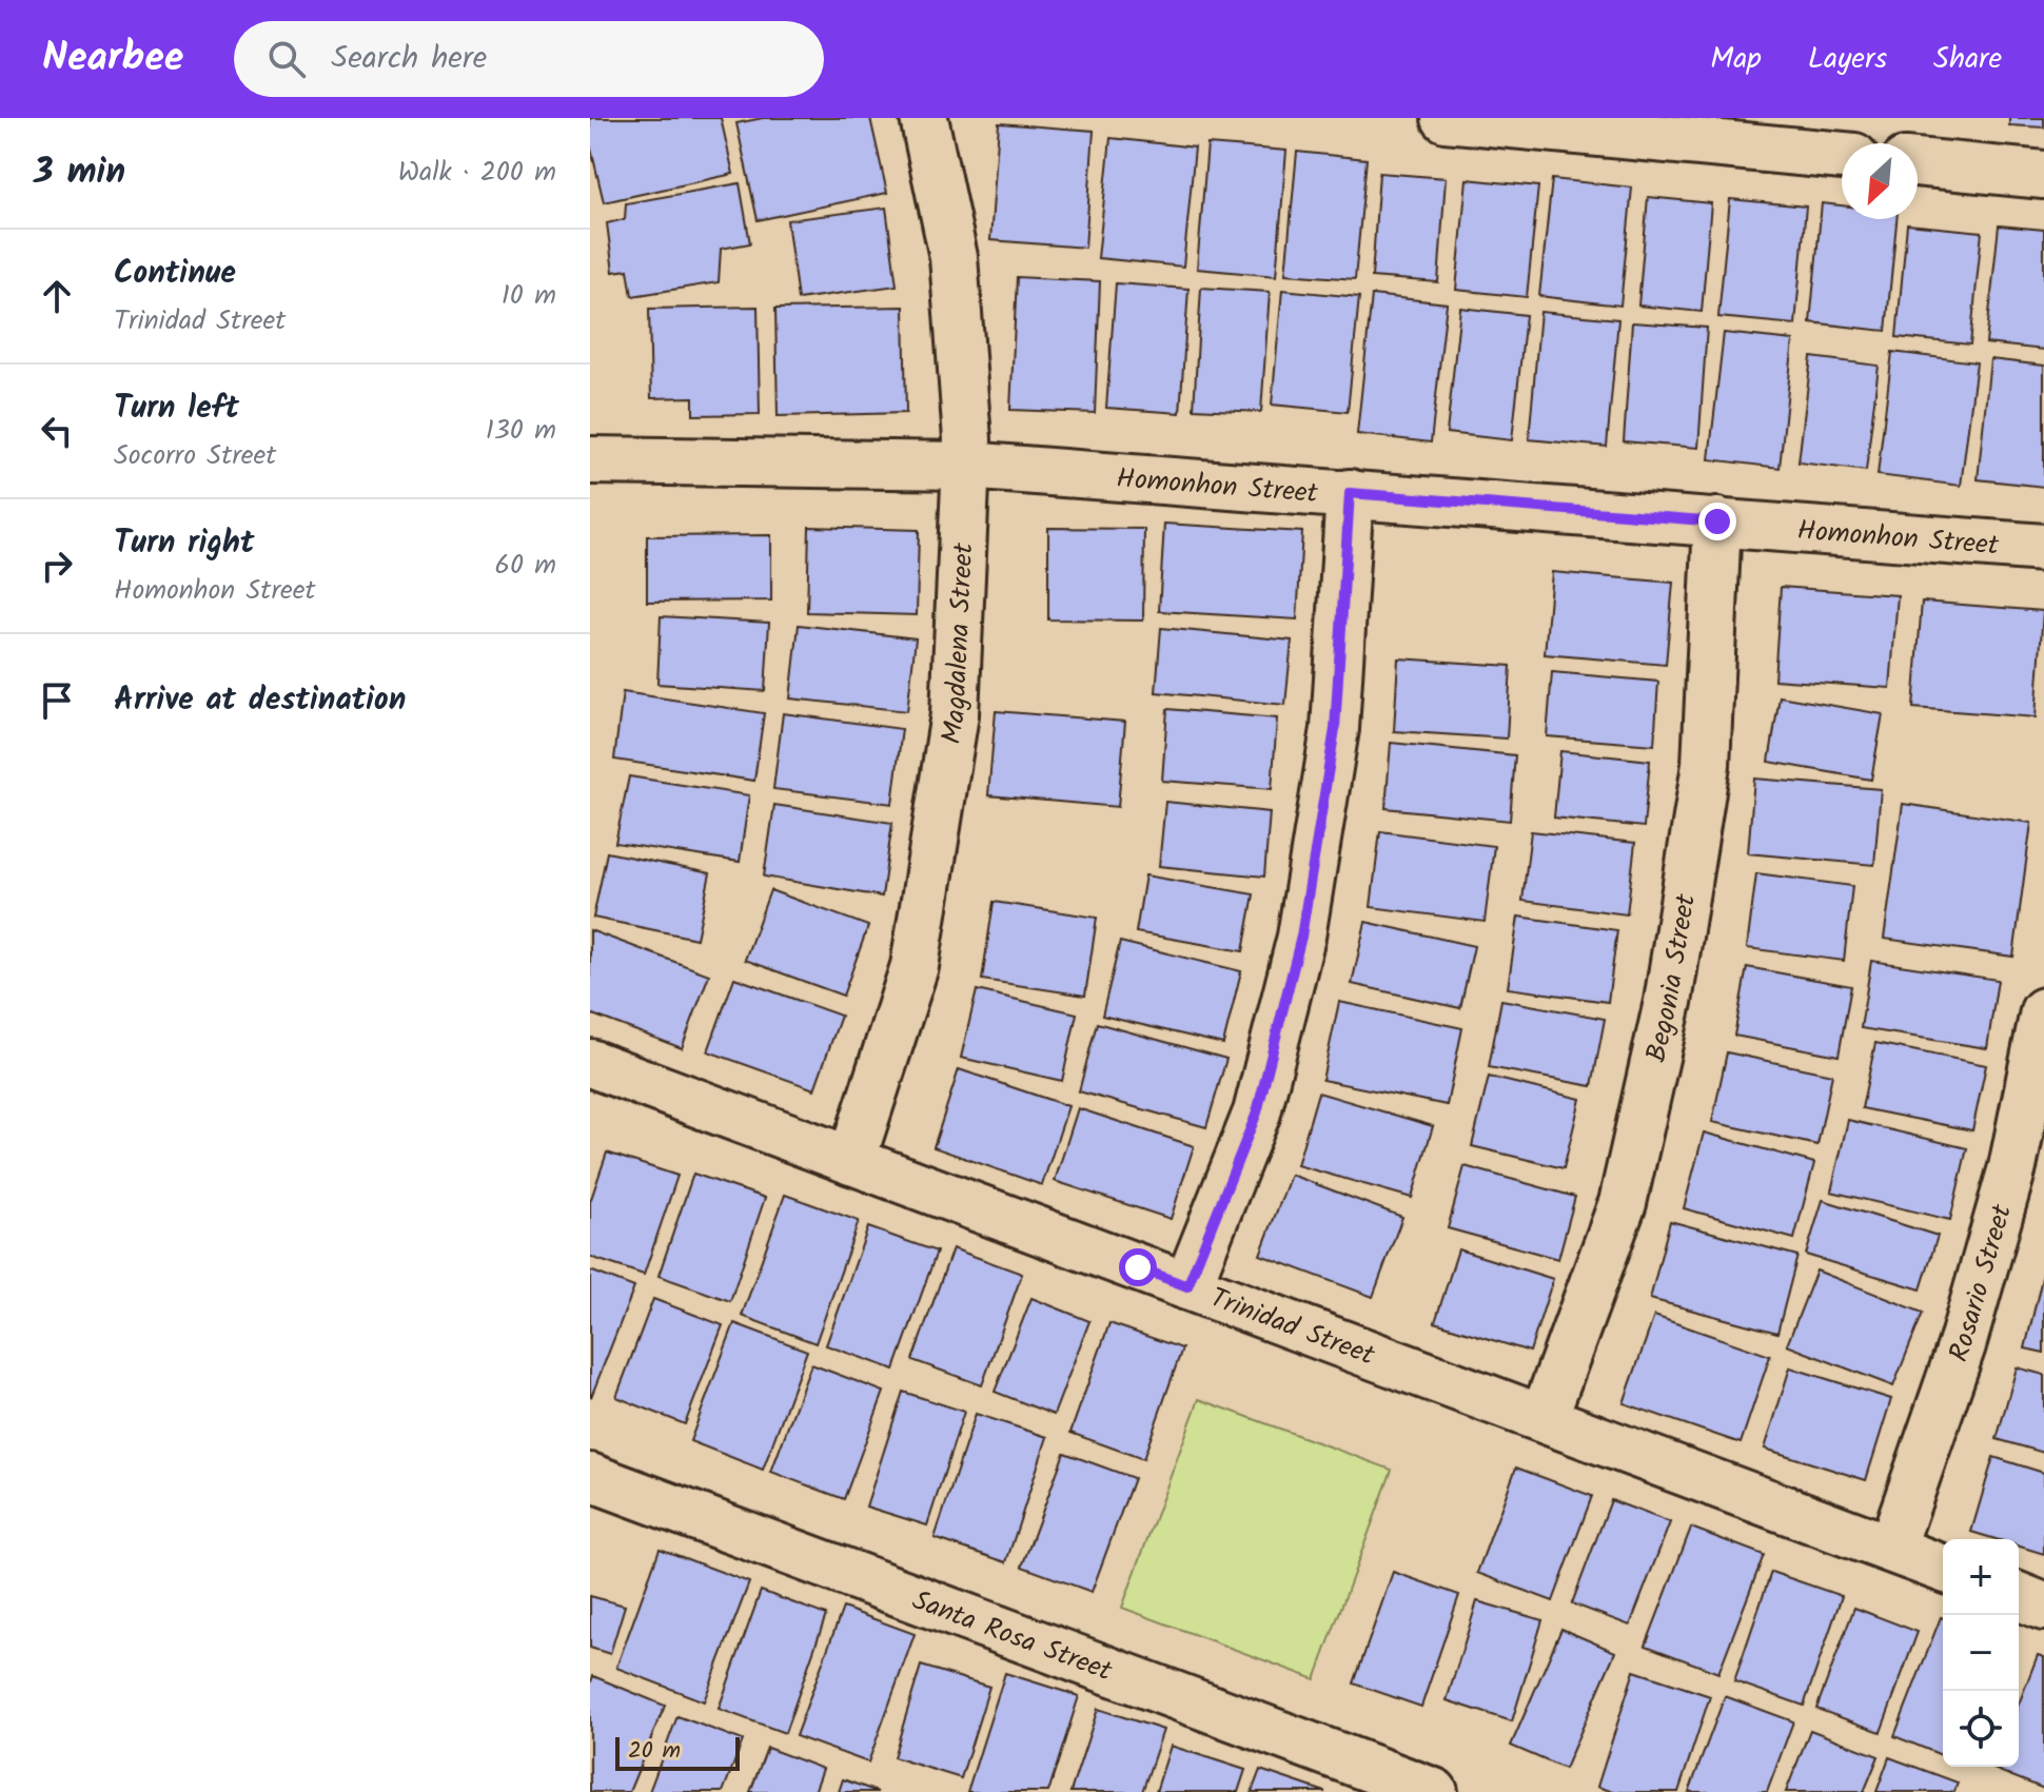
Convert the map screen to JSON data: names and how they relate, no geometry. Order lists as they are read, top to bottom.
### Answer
{
  "streets": {
    "street": [
      "Homonhon Street",
      "Magdalena Street",
      "Begonia Street",
      "Rosario Street",
      "Trinidad Street",
      "Santa Rosa Street"
    ]
  },
  "crossings": [
    ["Homonhon Street", "Magdalena Street"],
    ["Homonhon Street", "Begonia Street"],
    ["Magdalena Street", "Trinidad Street"],
    ["Begonia Street", "Trinidad Street"],
    ["Rosario Street", "Trinidad Street"]
  ],
  "scale_bar": "20 m",
  "north": "bottom left",
  "page": {
    "header": "Nearbee",
    "search": "Search here",
    "nav": ["Map", "Layers", "Share"],
    "heading": ["3 min", "Walk · 200 m"],
    "list": [
      ["Continue", "Trinidad Street", "10 m"],
      ["Turn left", "Socorro Street", "130 m"],
      ["Turn right", "Homonhon Street", "60 m"],
      "Arrive at destination"
    ],
    "map_buttons": ["+", "−"],
    "scale": "20 m"
  }
}
